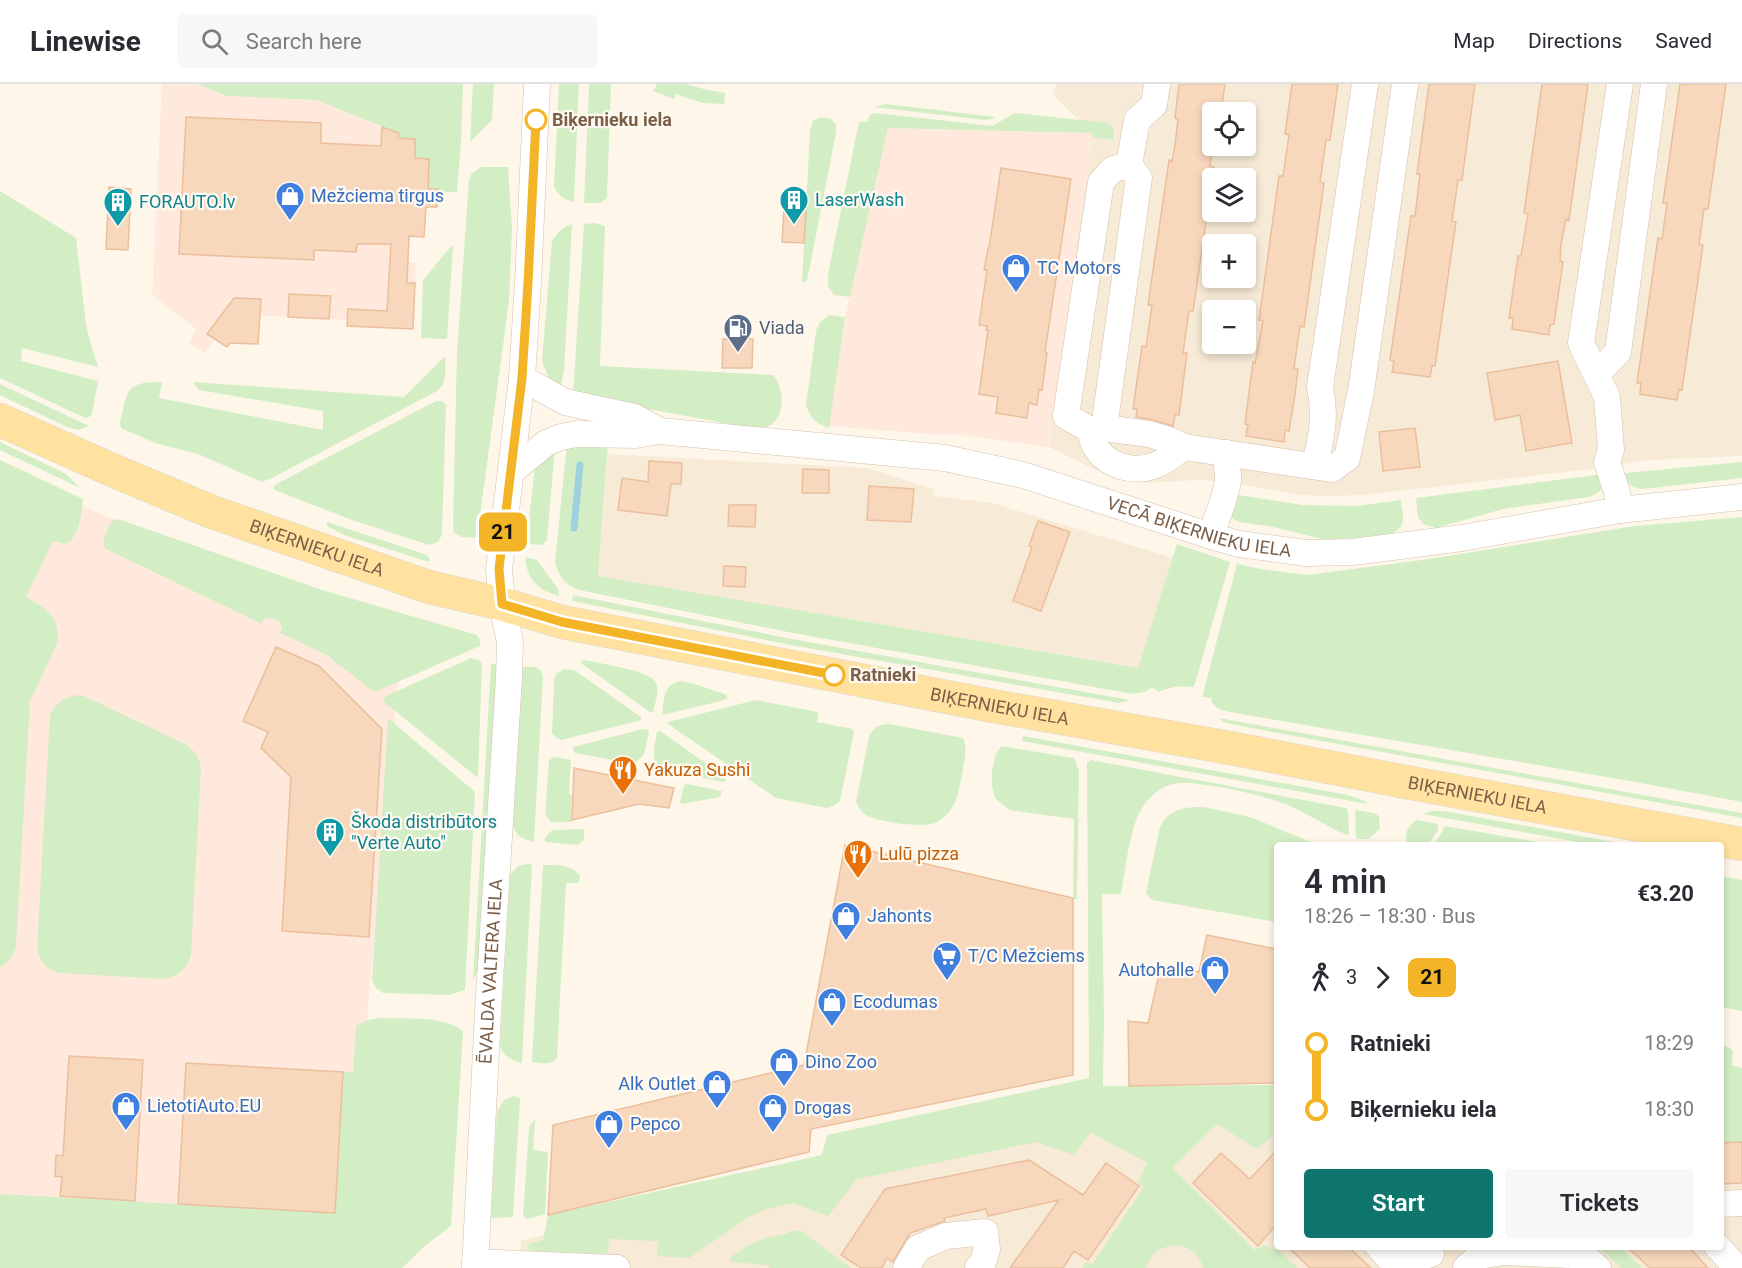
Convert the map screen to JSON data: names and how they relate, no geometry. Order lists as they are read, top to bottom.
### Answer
{
  "streets": {
    "main road": ["BIĶERNIEKU IELA"],
    "street": ["VECĀ BIĶERNIEKU IELA", "ĒVALDA VALTERA IELA"]
  },
  "crossings": [
    ["VECĀ BIĶERNIEKU IELA", "ĒVALDA VALTERA IELA"],
    ["BIĶERNIEKU IELA", "ĒVALDA VALTERA IELA"]
  ],
  "places": {
    "other": ["Biķernieku iela", "Ratnieki"],
    "shop": [
      "Mežciema tirgus",
      "TC Motors",
      "Jahonts",
      "Autohalle",
      "Ecodumas",
      "Dino Zoo",
      "Alk Outlet",
      "LietotiAuto.EU",
      "Drogas",
      "Pepco"
    ],
    "building": ["LaserWash", "FORAUTO.lv", "Škoda distribūtors \"Verte Auto\""],
    "fuel station": ["Viada"],
    "restaurant": ["Yakuza Sushi", "Lulū pizza"],
    "supermarket": ["T/C Mežciems"]
  },
  "lines": ["bus line 21"],
  "page": {
    "header": "Linewise",
    "search": "Search here",
    "nav": ["Map", "Directions", "Saved"],
    "on_map": "21",
    "map_buttons": ["+", "−"],
    "heading": ["4 min", "18:26 – 18:30 · Bus", "€3.20"],
    "legs": ["3", "21"],
    "list": [
      {
        "name": "Ratnieki",
        "value": "18:29"
      },
      {
        "name": "Biķernieku iela",
        "value": "18:30"
      }
    ],
    "buttons": ["Start", "Tickets"]
  }
}
